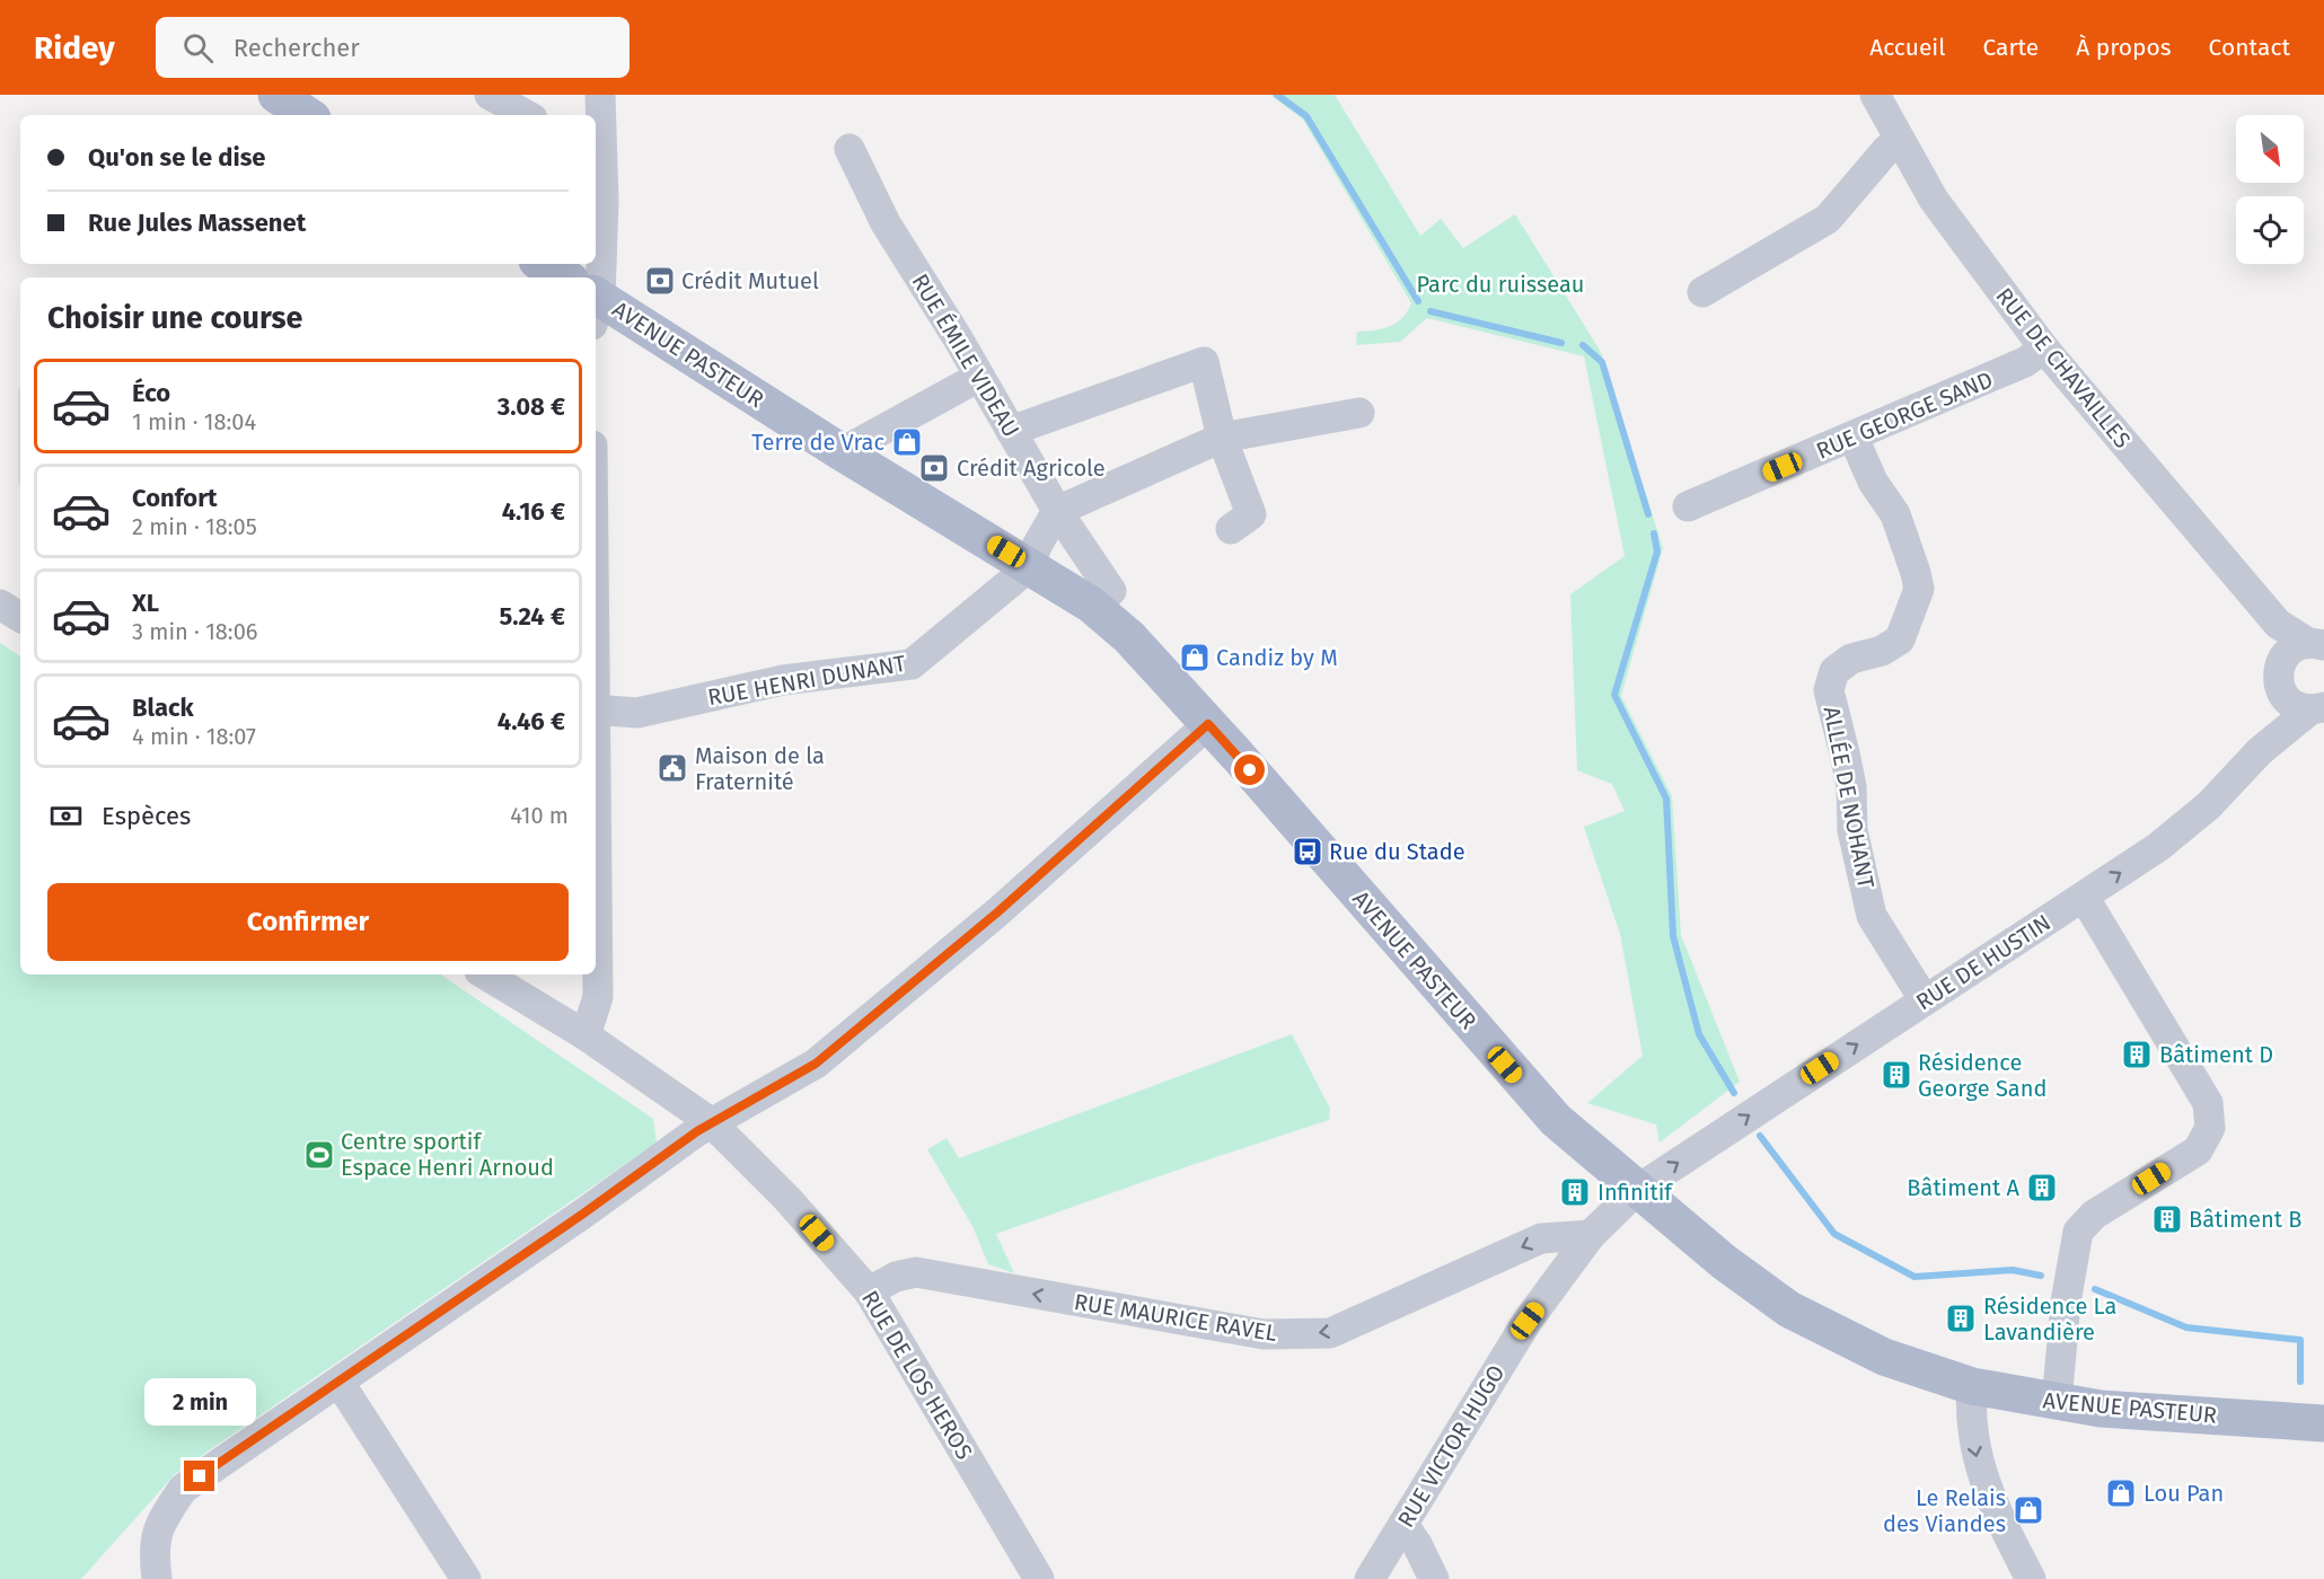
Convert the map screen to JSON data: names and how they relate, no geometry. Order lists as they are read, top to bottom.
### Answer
{
  "streets": {
    "main road": ["AVENUE PASTEUR"],
    "street": [
      "RUE ÉMILE VIDEAU",
      "RUE DE CHAVAILLES",
      "RUE GEORGE SAND",
      "RUE HENRI DUNANT",
      "ALLÉE DE NOHANT",
      "RUE DE HUSTIN",
      "RUE MAURICE RAVEL",
      "RUE DE LOS HEROS",
      "RUE VICTOR HUGO"
    ]
  },
  "crossings": [
    ["AVENUE PASTEUR", "RUE HENRI DUNANT"],
    ["AVENUE PASTEUR", "RUE DE HUSTIN"],
    ["AVENUE PASTEUR", "RUE VICTOR HUGO"],
    ["RUE DE CHAVAILLES", "RUE GEORGE SAND"],
    ["RUE GEORGE SAND", "ALLÉE DE NOHANT"],
    ["ALLÉE DE NOHANT", "RUE DE HUSTIN"],
    ["RUE DE HUSTIN", "RUE VICTOR HUGO"],
    ["RUE MAURICE RAVEL", "RUE DE LOS HEROS"],
    ["RUE MAURICE RAVEL", "RUE VICTOR HUGO"]
  ],
  "one_way": ["RUE DE HUSTIN", "RUE MAURICE RAVEL"],
  "parks": ["Parc du ruisseau"],
  "places": {
    "bank": ["Crédit Mutuel", "Crédit Agricole"],
    "shop": [
      "Terre de Vrac",
      "Candiz by M",
      "Lou Pan",
      "Le Relais des Viandes"
    ],
    "public building": ["Maison de la Fraternité"],
    "bus stop": ["Rue du Stade"],
    "building": [
      "Bâtiment D",
      "Résidence George Sand",
      "Bâtiment A",
      "Infinitif",
      "Bâtiment B",
      "Résidence La Lavandière"
    ],
    "sports": ["Centre sportif Espace Henri Arnoud"]
  },
  "north": "bottom right",
  "page": {
    "header": "Ridey",
    "search": "Rechercher",
    "nav": [
      "Accueil",
      "Carte",
      "À propos",
      "Contact"
    ],
    "banner": ["Qu'on se le dise", "Rue Jules Massenet"],
    "heading": "Choisir une course",
    "list": [
      {
        "name": "Éco",
        "note": "1 min · 18:04",
        "value": "3.08 €"
      },
      {
        "name": "Confort",
        "note": "2 min · 18:05",
        "value": "4.16 €"
      },
      {
        "name": "XL",
        "note": "3 min · 18:06",
        "value": "5.24 €"
      },
      {
        "name": "Black",
        "note": "4 min · 18:07",
        "value": "4.46 €"
      }
    ],
    "pay": ["Espèces", "410 m"],
    "buttons": "Confirmer",
    "bubble": "2 min"
  }
}
